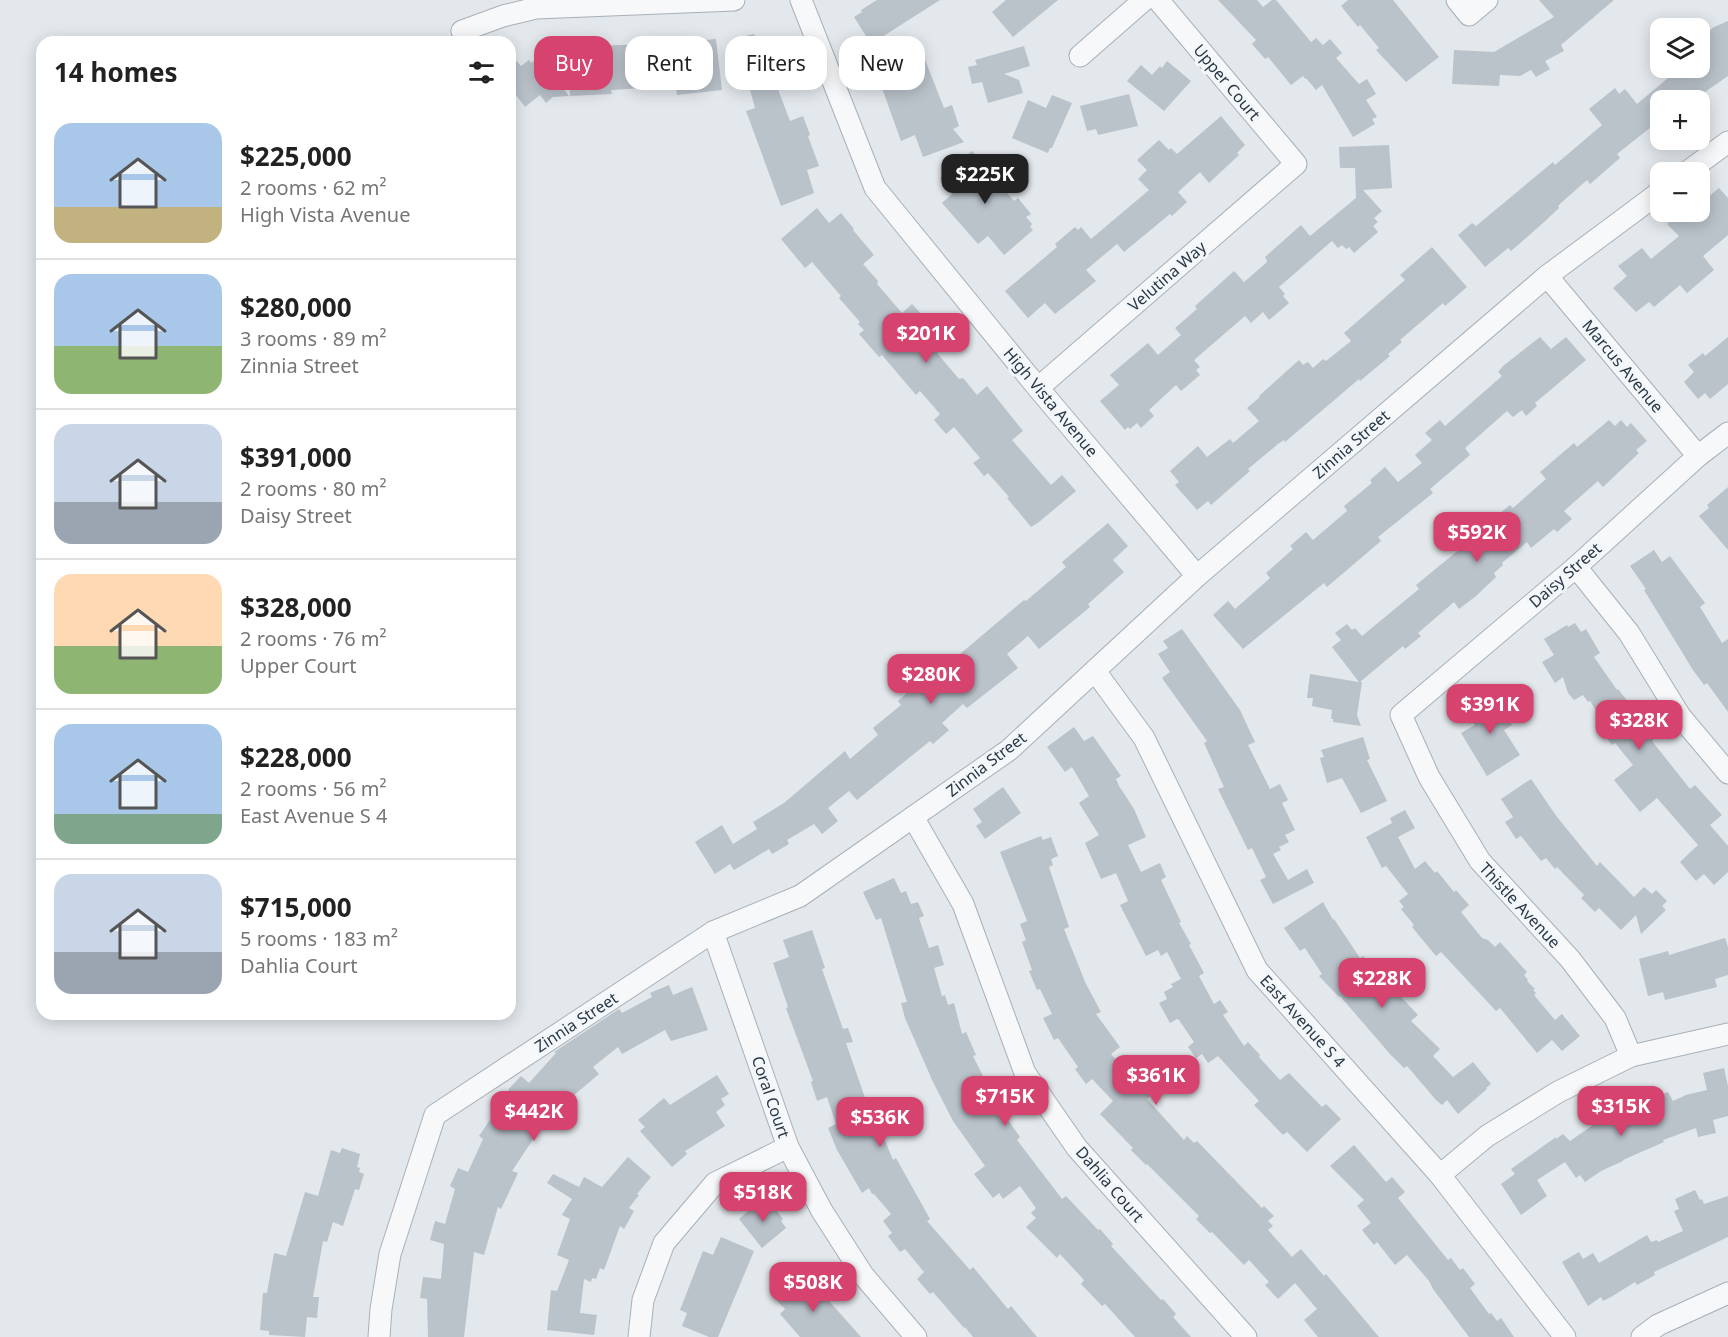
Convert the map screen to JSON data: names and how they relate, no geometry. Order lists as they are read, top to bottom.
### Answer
{
  "streets": {
    "street": [
      "Upper Court",
      "Velutina Way",
      "Marcus Avenue",
      "High Vista Avenue",
      "Zinnia Street",
      "Daisy Street",
      "Thistle Avenue",
      "East Avenue S 4",
      "Coral Court",
      "Dahlia Court"
    ]
  },
  "crossings": [
    ["Upper Court", "Velutina Way"],
    ["Velutina Way", "High Vista Avenue"],
    ["Marcus Avenue", "Zinnia Street"],
    ["Marcus Avenue", "Daisy Street"],
    ["High Vista Avenue", "Zinnia Street"],
    ["Zinnia Street", "East Avenue S 4"],
    ["Zinnia Street", "Coral Court"],
    ["Zinnia Street", "Dahlia Court"],
    ["Daisy Street", "Thistle Avenue"]
  ],
  "page": {
    "map_buttons": ["+", "−"],
    "chip": [
      "Buy",
      "Rent",
      "Filters",
      "New"
    ],
    "heading": "14 homes",
    "list": [
      {
        "name": "$225,000",
        "note": "2 rooms · 62 m² · High Vista Avenue"
      },
      {
        "name": "$280,000",
        "note": "3 rooms · 89 m² · Zinnia Street"
      },
      {
        "name": "$391,000",
        "note": "2 rooms · 80 m² · Daisy Street"
      },
      {
        "name": "$328,000",
        "note": "2 rooms · 76 m² · Upper Court"
      },
      {
        "name": "$228,000",
        "note": "2 rooms · 56 m² · East Avenue S 4"
      },
      {
        "name": "$715,000",
        "note": "5 rooms · 183 m² · Dahlia Court"
      }
    ],
    "price": [
      "$225K",
      "$201K",
      "$592K",
      "$280K",
      "$391K",
      "$328K",
      "$228K",
      "$361K",
      "$715K",
      "$315K",
      "$442K",
      "$536K",
      "$518K",
      "$508K"
    ]
  }
}
